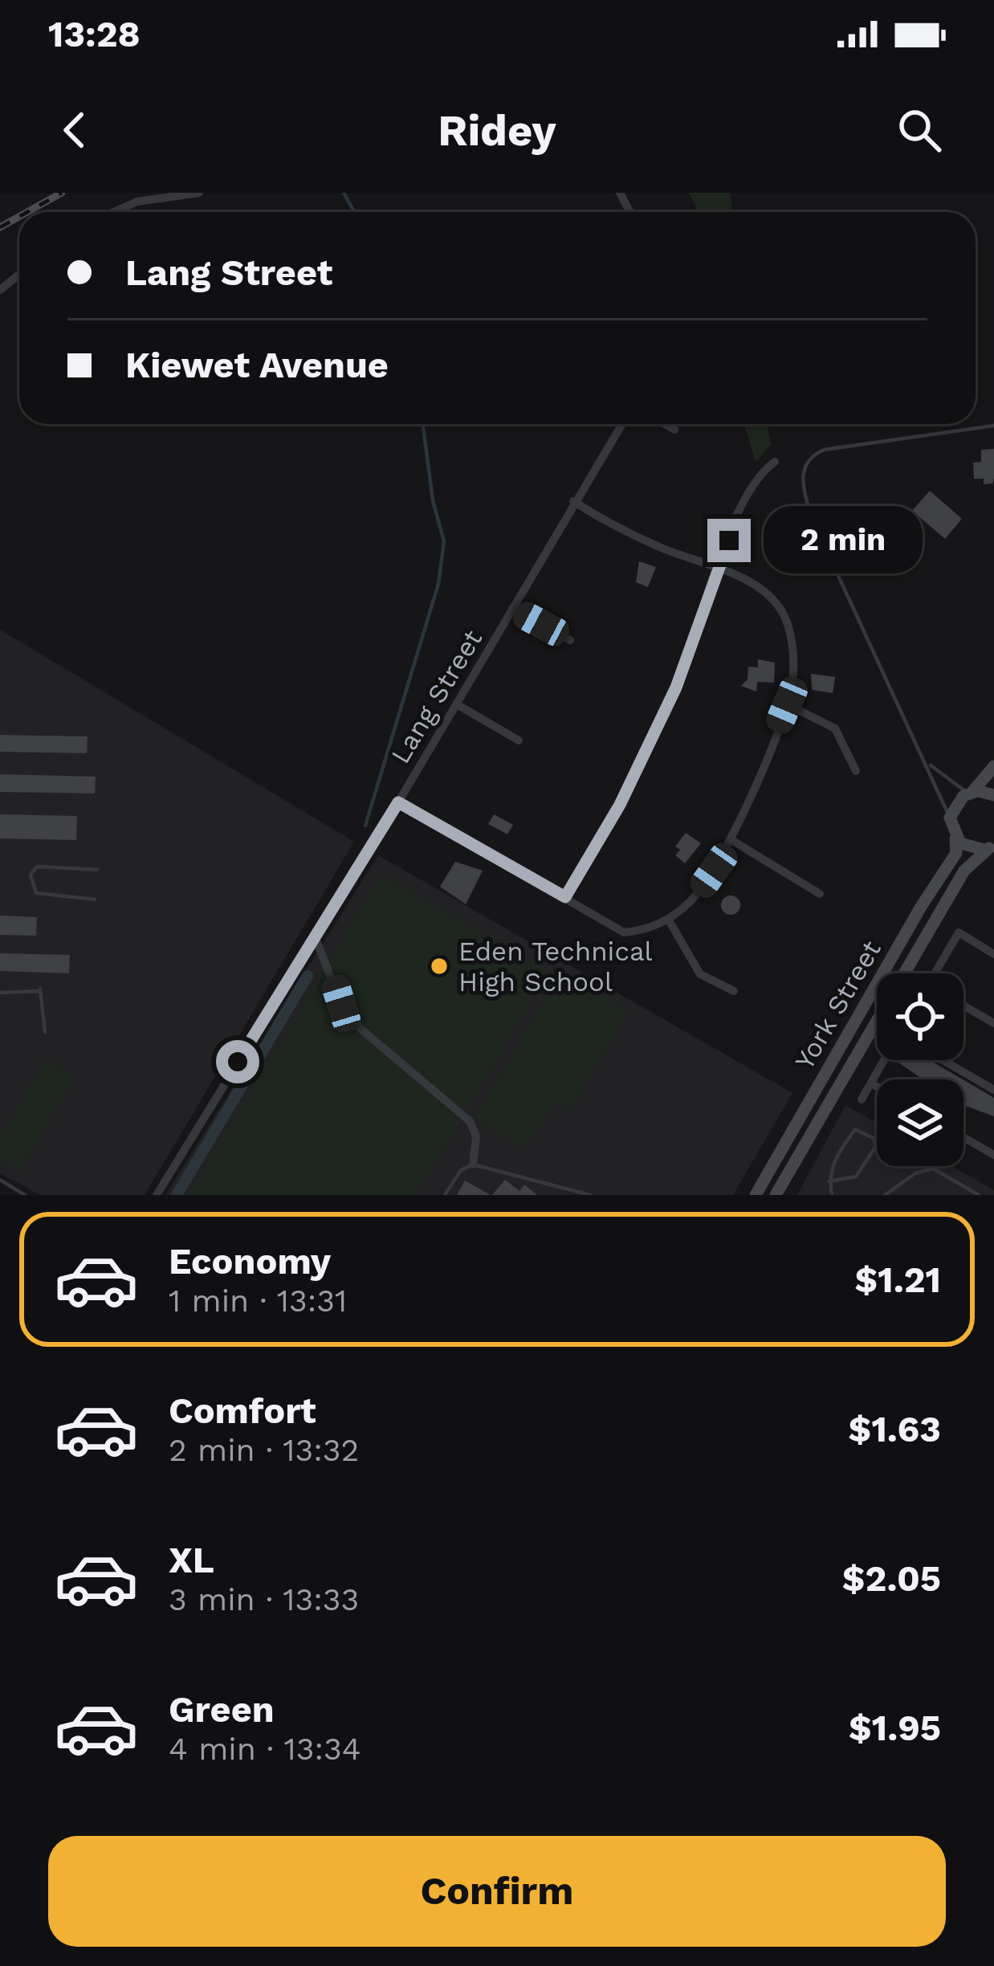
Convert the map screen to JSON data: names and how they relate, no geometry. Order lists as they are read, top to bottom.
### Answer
{
  "streets": {
    "main road": ["York Street"],
    "street": ["Lang Street"]
  },
  "places": ["Eden Technical High School"],
  "page": {
    "status": "13:28",
    "header": "Ridey",
    "banner": ["Lang Street", "Kiewet Avenue"],
    "bubble": "2 min",
    "list": [
      {
        "name": "Economy",
        "note": "1 min · 13:31",
        "value": "$1.21"
      },
      {
        "name": "Comfort",
        "note": "2 min · 13:32",
        "value": "$1.63"
      },
      {
        "name": "XL",
        "note": "3 min · 13:33",
        "value": "$2.05"
      },
      {
        "name": "Green",
        "note": "4 min · 13:34",
        "value": "$1.95"
      }
    ],
    "buttons": "Confirm"
  }
}
